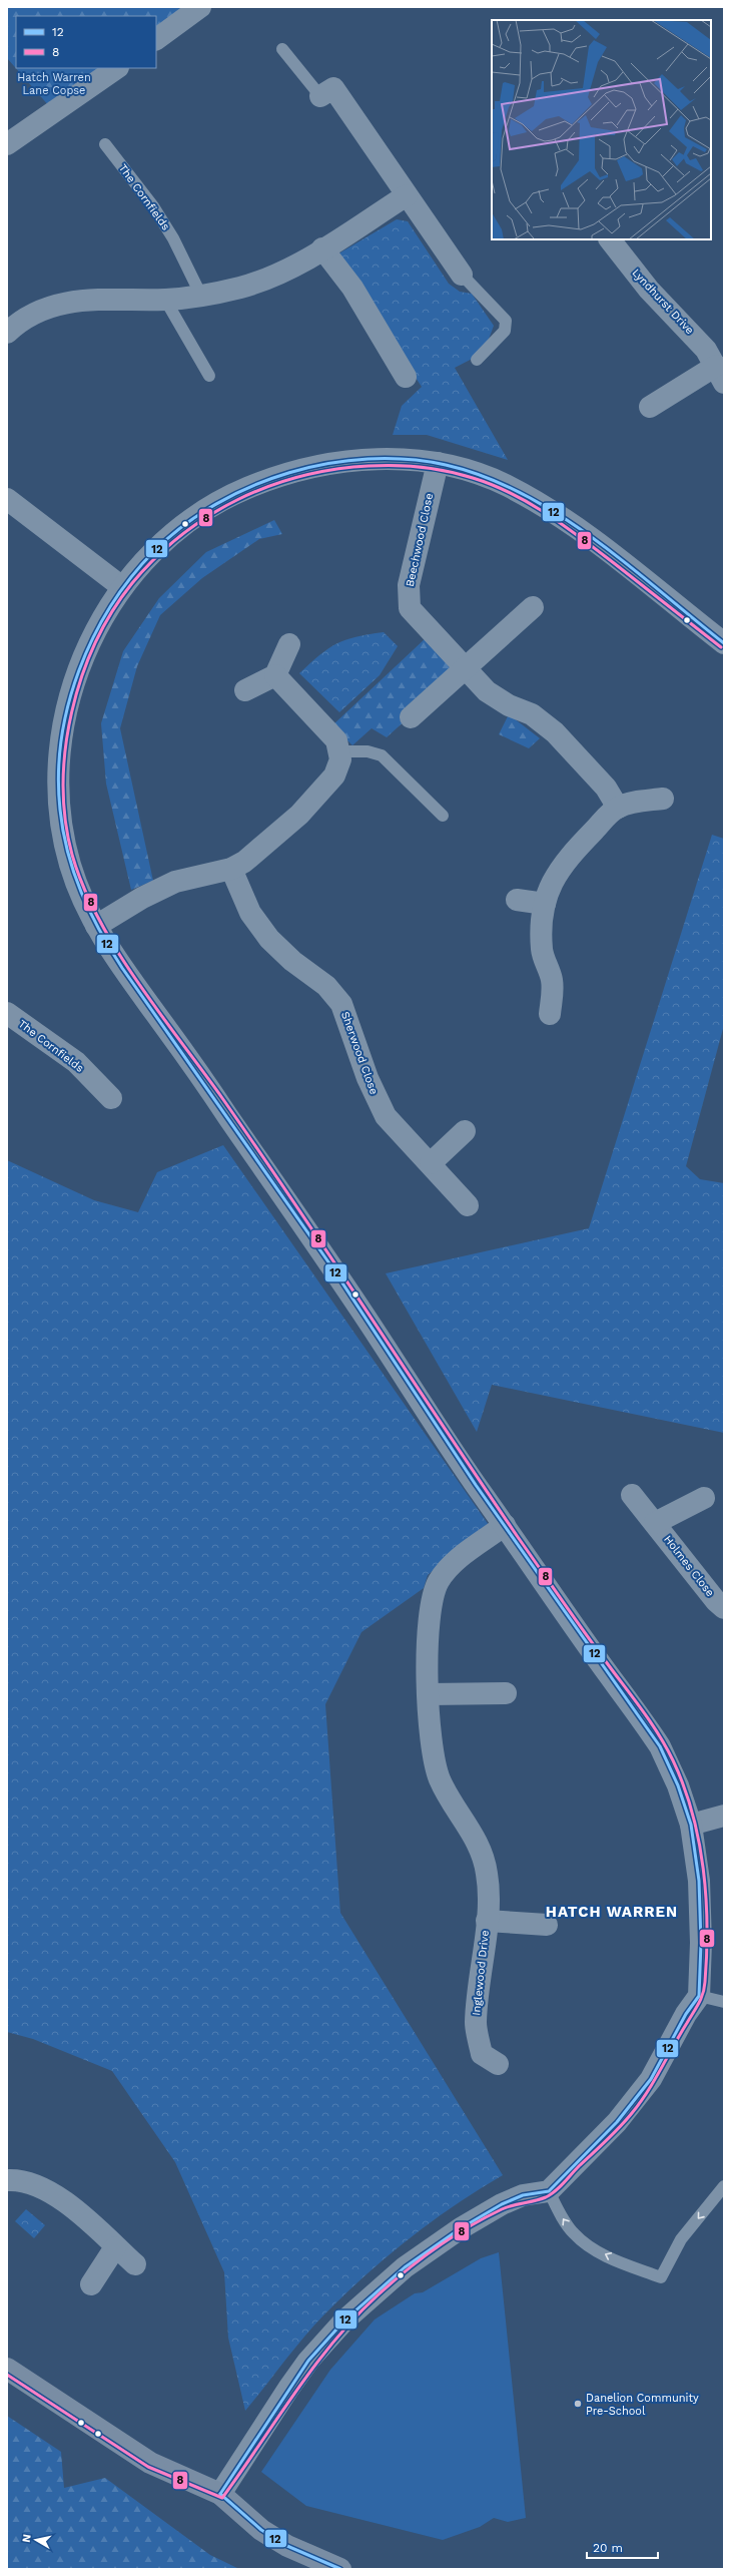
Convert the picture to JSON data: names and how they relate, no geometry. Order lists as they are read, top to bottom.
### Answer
{
  "streets": {
    "street": [
      "The Cornfields",
      "Lyndhurst Drive",
      "Beechwood Close",
      "Sherwood Close",
      "Holmes Close",
      "Inglewood Drive"
    ]
  },
  "districts": ["HATCH WARREN"],
  "parks": ["Hatch Warren Lane Copse"],
  "places": ["Danelion Community Pre-School"],
  "lines": ["transit line 12", "transit line 8"],
  "legend": ["12", "8"],
  "scale_bar": "20 m",
  "north": "left"
}
